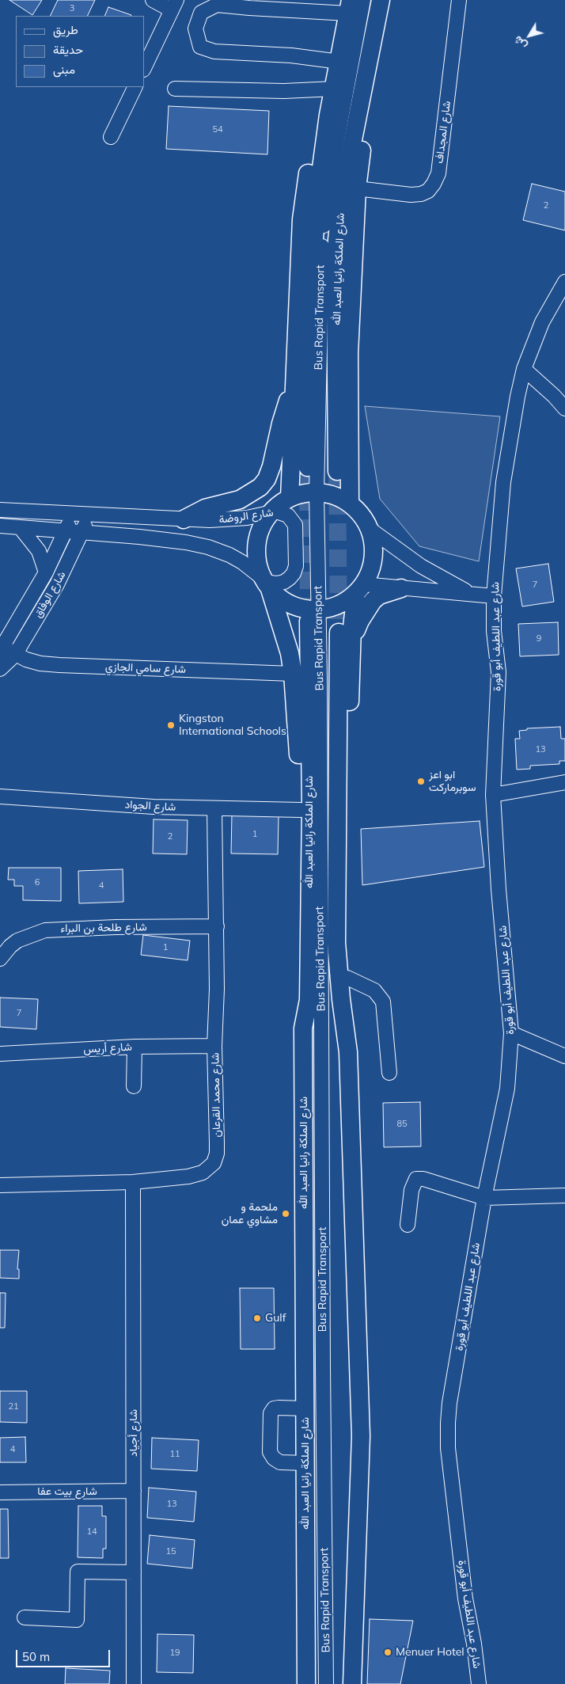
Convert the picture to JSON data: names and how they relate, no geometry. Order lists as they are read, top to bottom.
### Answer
{
  "streets": {
    "main road": ["شارع الملكة رانيا العبد الله"],
    "street": [
      "شارع المجداف",
      "Bus Rapid Transport",
      "شارع الروضة",
      "شارع الوفاق",
      "شارع عبد اللطيف أبو قورة",
      "شارع سامي الجازي",
      "شارع الجواد",
      "شارع طلحة بن البراء",
      "شارع أريس",
      "شارع محمد القرعان",
      "شارع أجياد",
      "شارع بيت عفا"
    ]
  },
  "crossings": [
    ["شارع الملكة رانيا العبد الله", "Bus Rapid Transport"],
    ["شارع الروضة", "شارع الوفاق"],
    ["شارع الوفاق", "شارع سامي الجازي"],
    ["شارع الجواد", "شارع محمد القرعان"],
    ["شارع طلحة بن البراء", "شارع محمد القرعان"],
    ["شارع أريس", "شارع محمد القرعان"],
    ["شارع محمد القرعان", "شارع أجياد"],
    ["شارع أجياد", "شارع بيت عفا"]
  ],
  "places": [
    "Kingston International Schools",
    "ابو اعز سوبرماركت",
    "ملحمة و مشاوي عمان",
    "Gulf",
    "Menuer Hotel"
  ],
  "house_numbers": [
    "3",
    "54",
    "2",
    "7",
    "9",
    "13",
    "1",
    "2",
    "6",
    "4",
    "1",
    "7",
    "85",
    "21",
    "4",
    "11",
    "13",
    "14",
    "15",
    "19"
  ],
  "legend": ["طريق", "حديقة", "مبنى"],
  "scale_bar": "50 m",
  "north": "bottom left"
}
